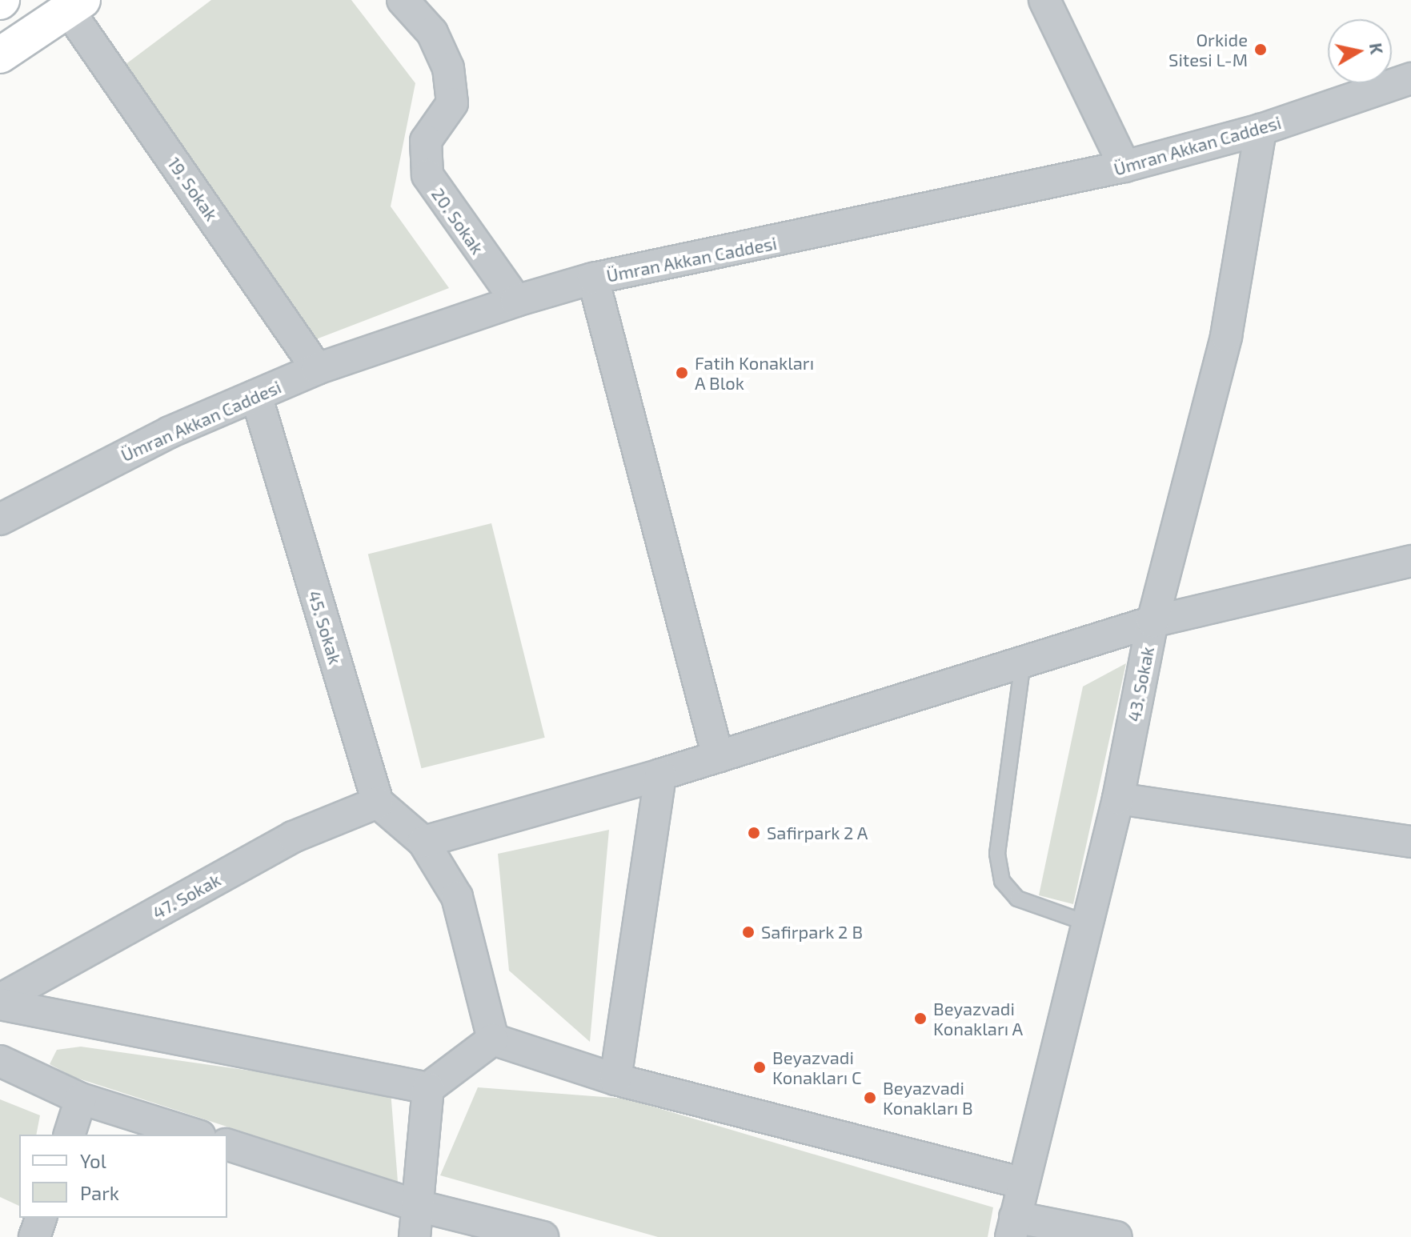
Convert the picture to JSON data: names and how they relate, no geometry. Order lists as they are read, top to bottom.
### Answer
{
  "streets": {
    "street": [
      "Ümran Akkan Caddesi",
      "19. Sokak",
      "20. Sokak",
      "45. Sokak",
      "43. Sokak",
      "47. Sokak"
    ]
  },
  "crossings": [
    ["Ümran Akkan Caddesi", "19. Sokak"],
    ["Ümran Akkan Caddesi", "20. Sokak"],
    ["Ümran Akkan Caddesi", "45. Sokak"],
    ["Ümran Akkan Caddesi", "43. Sokak"],
    ["45. Sokak", "47. Sokak"]
  ],
  "places": [
    "Orkide Sitesi L-M",
    "Fatih Konakları A Blok",
    "Safirpark 2 A",
    "Safirpark 2 B",
    "Beyazvadi Konakları A",
    "Beyazvadi Konakları C",
    "Beyazvadi Konakları B"
  ],
  "legend": ["Yol", "Park"],
  "north": "right"
}
